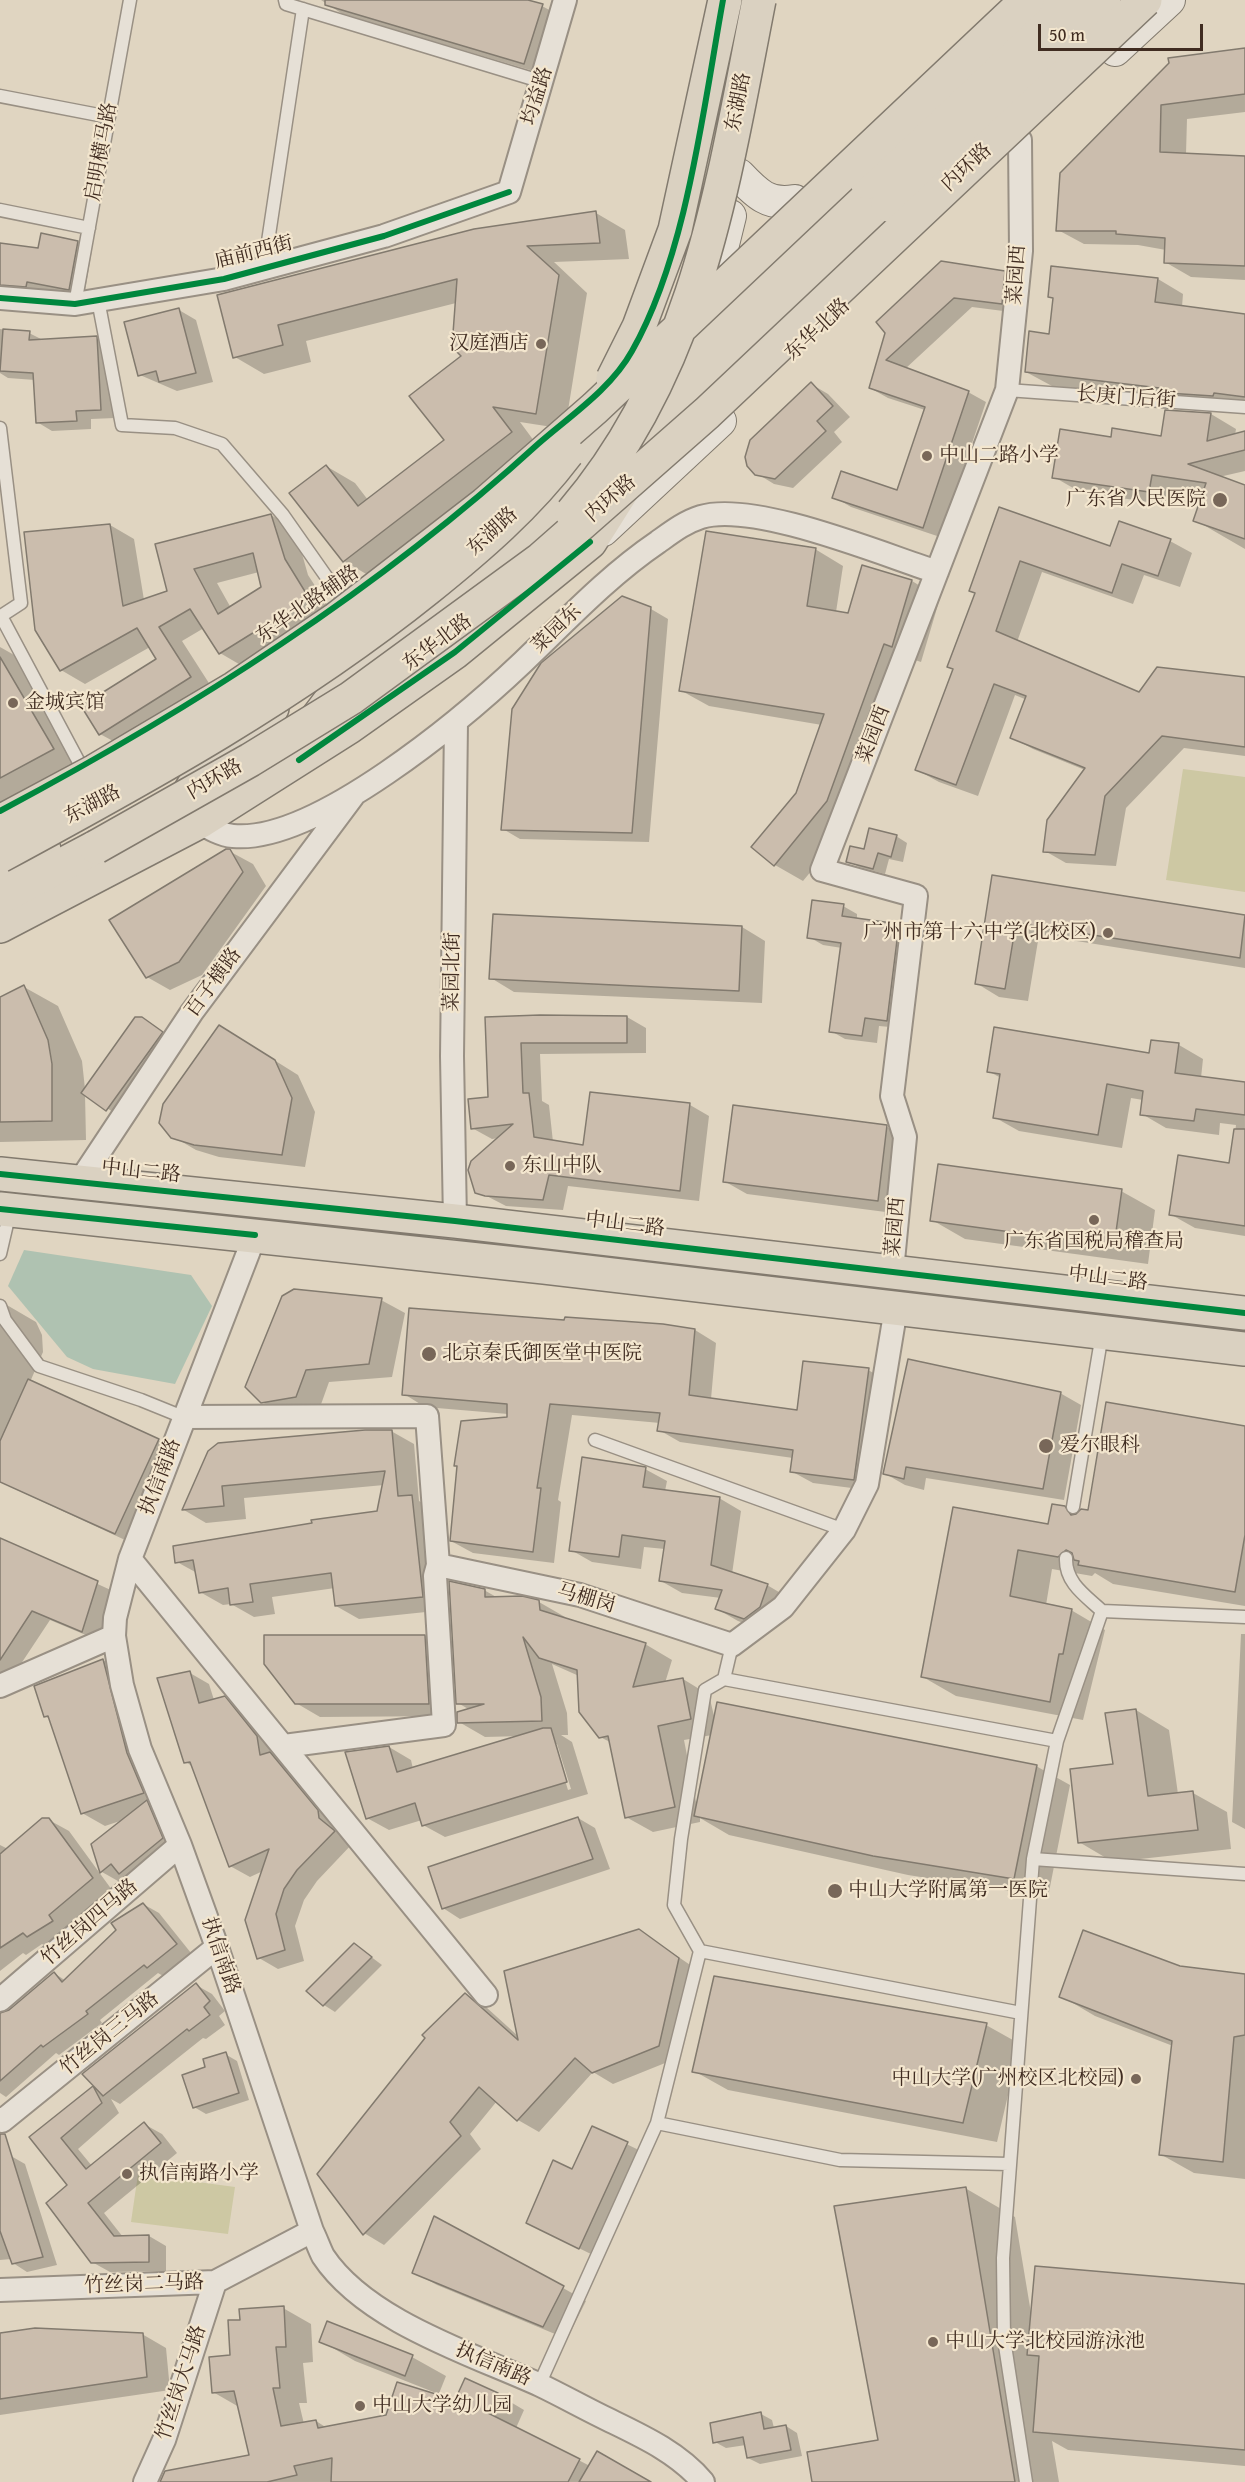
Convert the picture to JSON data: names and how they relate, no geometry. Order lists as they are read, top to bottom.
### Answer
{
  "streets": {
    "main road": [
      "东湖路",
      "内环路",
      "东华北路",
      "东华北路辅路",
      "中山二路"
    ],
    "street": [
      "均益路",
      "庙前西街",
      "菜园西",
      "菜园东",
      "菜园北街",
      "百子横路",
      "执信南路",
      "马棚岗",
      "竹丝岗四马路",
      "竹丝岗三马路",
      "竹丝岗二马路",
      "竹丝岗大马路"
    ],
    "lane": ["启明横马路", "长庚门后街"]
  },
  "crossings": [
    ["均益路", "庙前西街"],
    ["东湖路", "内环路"],
    ["启明横马路", "庙前西街"],
    ["内环路", "东华北路"],
    ["菜园西", "东华北路"],
    ["菜园西", "长庚门后街"],
    ["菜园西", "菜园东"],
    ["菜园西", "中山二路"],
    ["东华北路", "菜园东"],
    ["菜园东", "菜园北街"],
    ["菜园东", "百子横路"],
    ["菜园北街", "中山二路"],
    ["百子横路", "中山二路"],
    ["执信南路", "竹丝岗四马路"],
    ["执信南路", "竹丝岗三马路"],
    ["执信南路", "竹丝岗二马路"],
    ["竹丝岗二马路", "竹丝岗大马路"]
  ],
  "places": [
    "汉庭酒店",
    "中山二路小学",
    "广东省人民医院",
    "金城宾馆",
    "广州市第十六中学(北校区)",
    "东山中队",
    "广东省国税局稽查局",
    "北京秦氏御医堂中医院",
    "爱尔眼科",
    "中山大学附属第一医院",
    "中山大学(广州校区北校园)",
    "执信南路小学",
    "中山大学北校园游泳池",
    "中山大学幼儿园"
  ],
  "scale_bar": "50 m"
}
